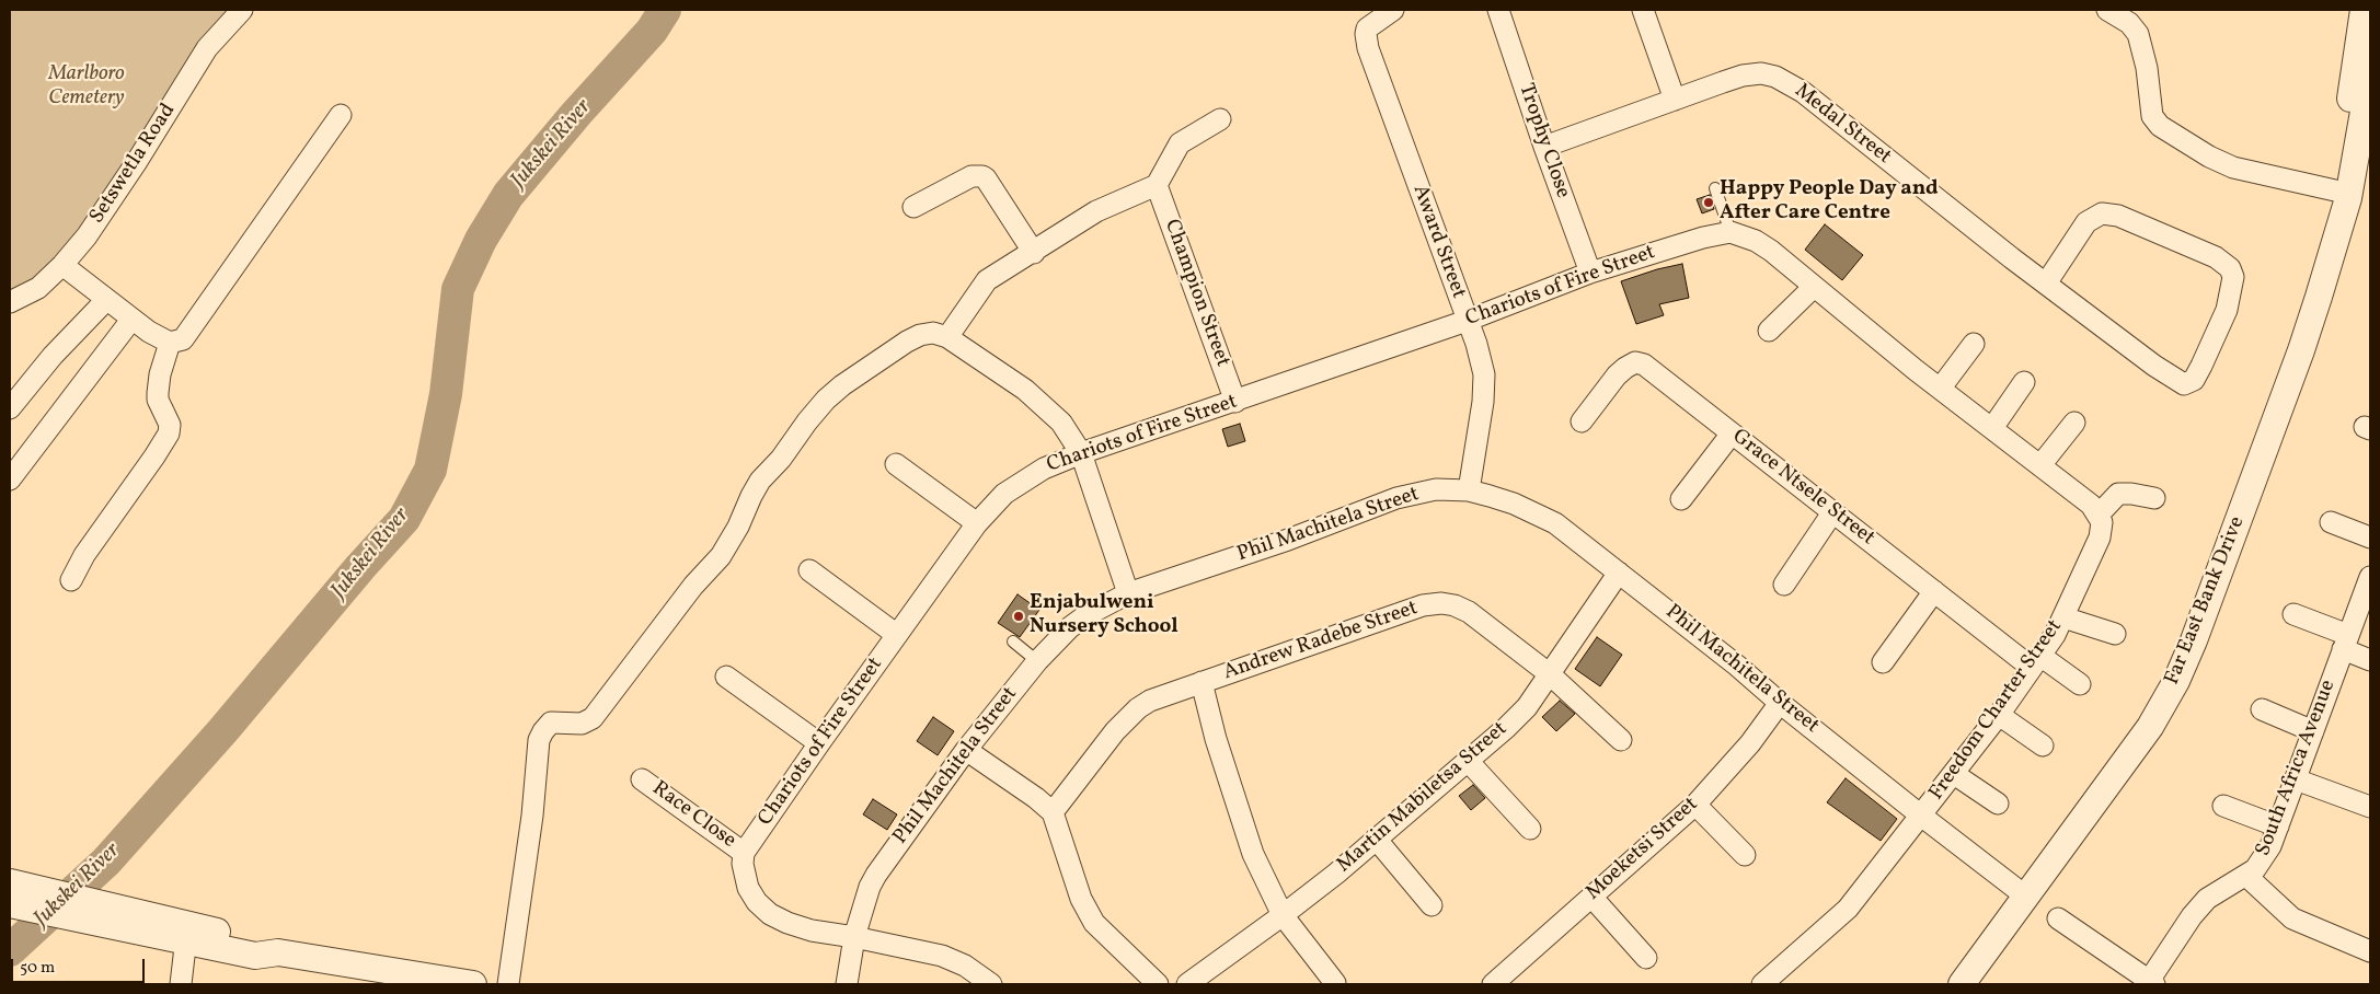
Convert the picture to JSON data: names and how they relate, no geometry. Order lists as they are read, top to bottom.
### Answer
{
  "streets": {
    "street": [
      "Medal Street",
      "Trophy Close",
      "Setswetla Road",
      "Award Street",
      "Chariots of Fire Street",
      "Champion Street",
      "Grace Ntsele Street",
      "Phil Machitela Street",
      "Far East Bank Drive",
      "Andrew Radebe Street",
      "Freedom Charter Street",
      "South Africa Avenue",
      "Martin Mabiletsa Street",
      "Race Close",
      "Moeketsi Street"
    ]
  },
  "crossings": [
    ["Medal Street", "Trophy Close"],
    ["Trophy Close", "Chariots of Fire Street"],
    ["Award Street", "Chariots of Fire Street"],
    ["Award Street", "Phil Machitela Street"],
    ["Chariots of Fire Street", "Champion Street"],
    ["Chariots of Fire Street", "Race Close"],
    ["Grace Ntsele Street", "Freedom Charter Street"],
    ["Phil Machitela Street", "Far East Bank Drive"],
    ["Phil Machitela Street", "Freedom Charter Street"],
    ["Phil Machitela Street", "Martin Mabiletsa Street"],
    ["Phil Machitela Street", "Moeketsi Street"],
    ["Andrew Radebe Street", "Martin Mabiletsa Street"]
  ],
  "water": ["Jukskei River"],
  "parks": ["Marlboro Cemetery"],
  "places": ["Happy People Day and After Care Centre", "Enjabulweni Nursery School"],
  "scale_bar": "50 m"
}
